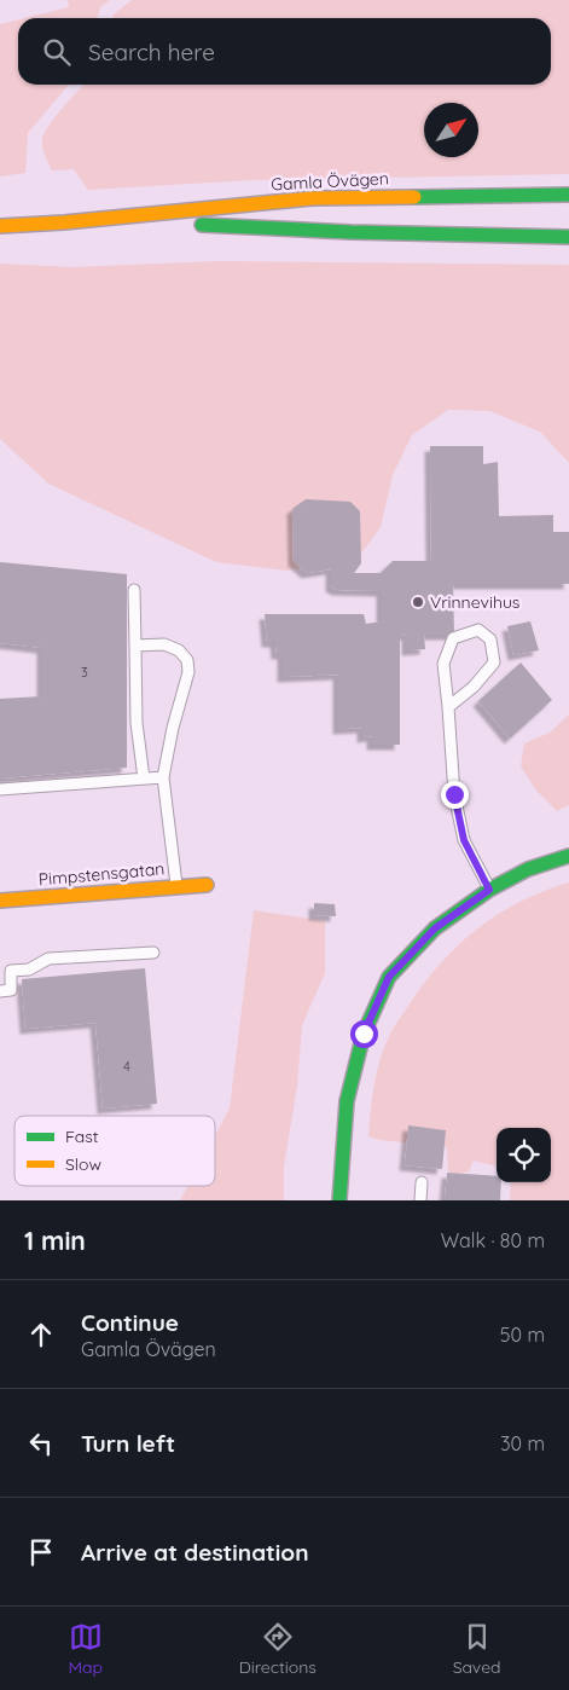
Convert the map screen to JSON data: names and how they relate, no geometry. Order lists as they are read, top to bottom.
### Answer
{
  "streets": {
    "main road": ["Gamla Övägen", "Pimpstensgatan"]
  },
  "places": ["Vrinnevihus"],
  "house_numbers": ["3", "4"],
  "legend": ["Fast", "Slow"],
  "north": "top right",
  "page": {
    "search": "Search here",
    "heading": ["1 min", "Walk · 80 m"],
    "list": [
      ["Continue", "Gamla Övägen", "50 m"],
      ["Turn left", "30 m"],
      "Arrive at destination"
    ],
    "nav": ["Map", "Directions", "Saved"]
  }
}
